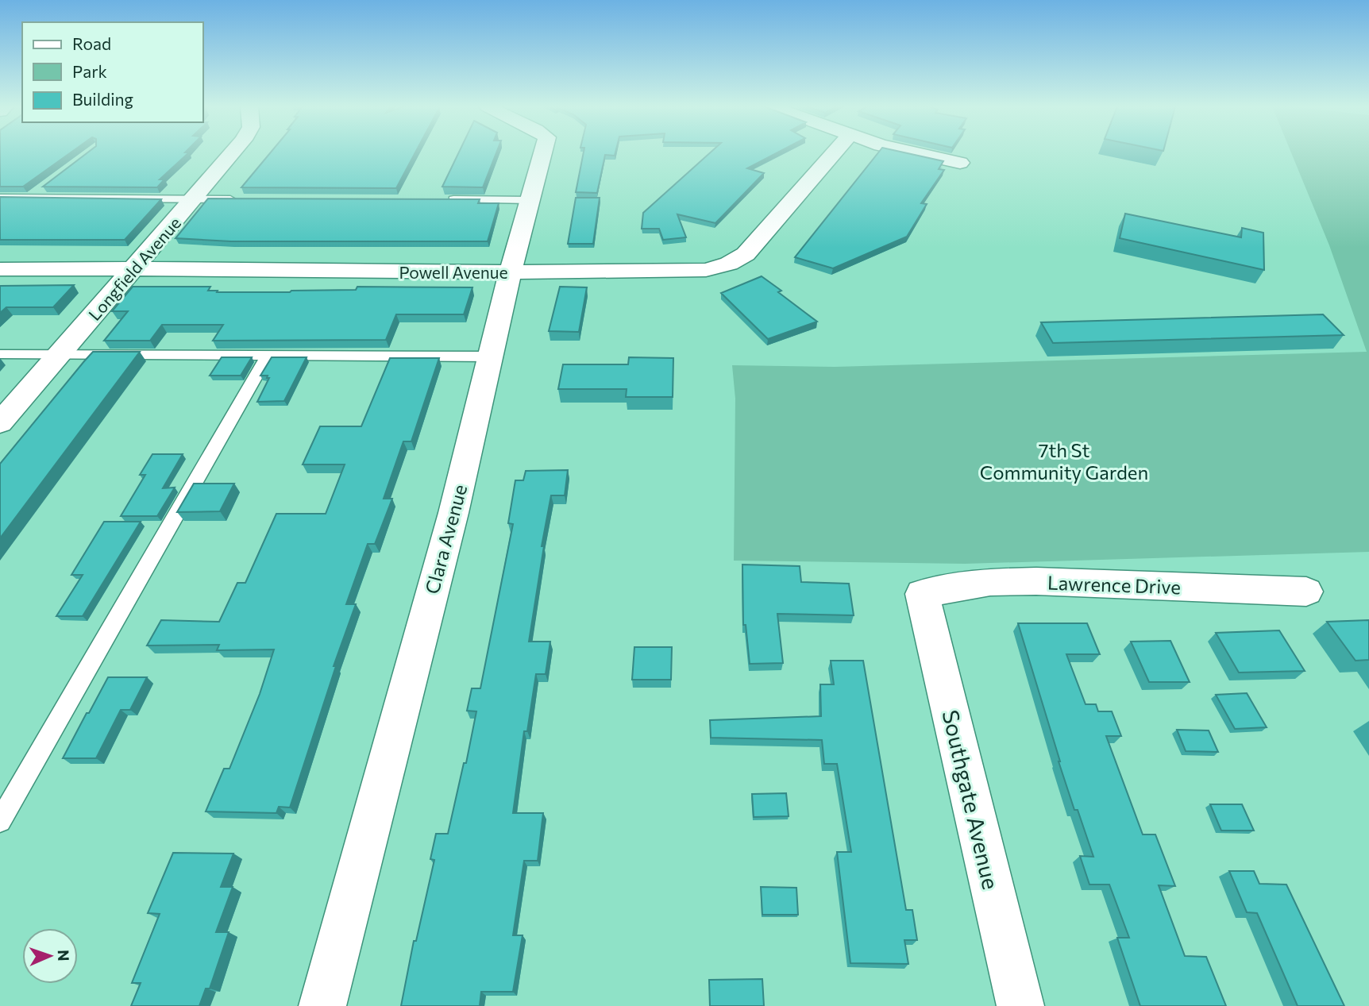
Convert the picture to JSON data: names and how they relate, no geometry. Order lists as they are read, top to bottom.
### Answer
{
  "streets": {
    "street": [
      "Longfield Avenue",
      "Powell Avenue",
      "Clara Avenue",
      "Lawrence Drive",
      "Southgate Avenue"
    ]
  },
  "crossings": [
    ["Longfield Avenue", "Powell Avenue"],
    ["Powell Avenue", "Clara Avenue"],
    ["Lawrence Drive", "Southgate Avenue"]
  ],
  "parks": ["7th St Community Garden"],
  "legend": ["Road", "Park", "Building"],
  "north": "right"
}
